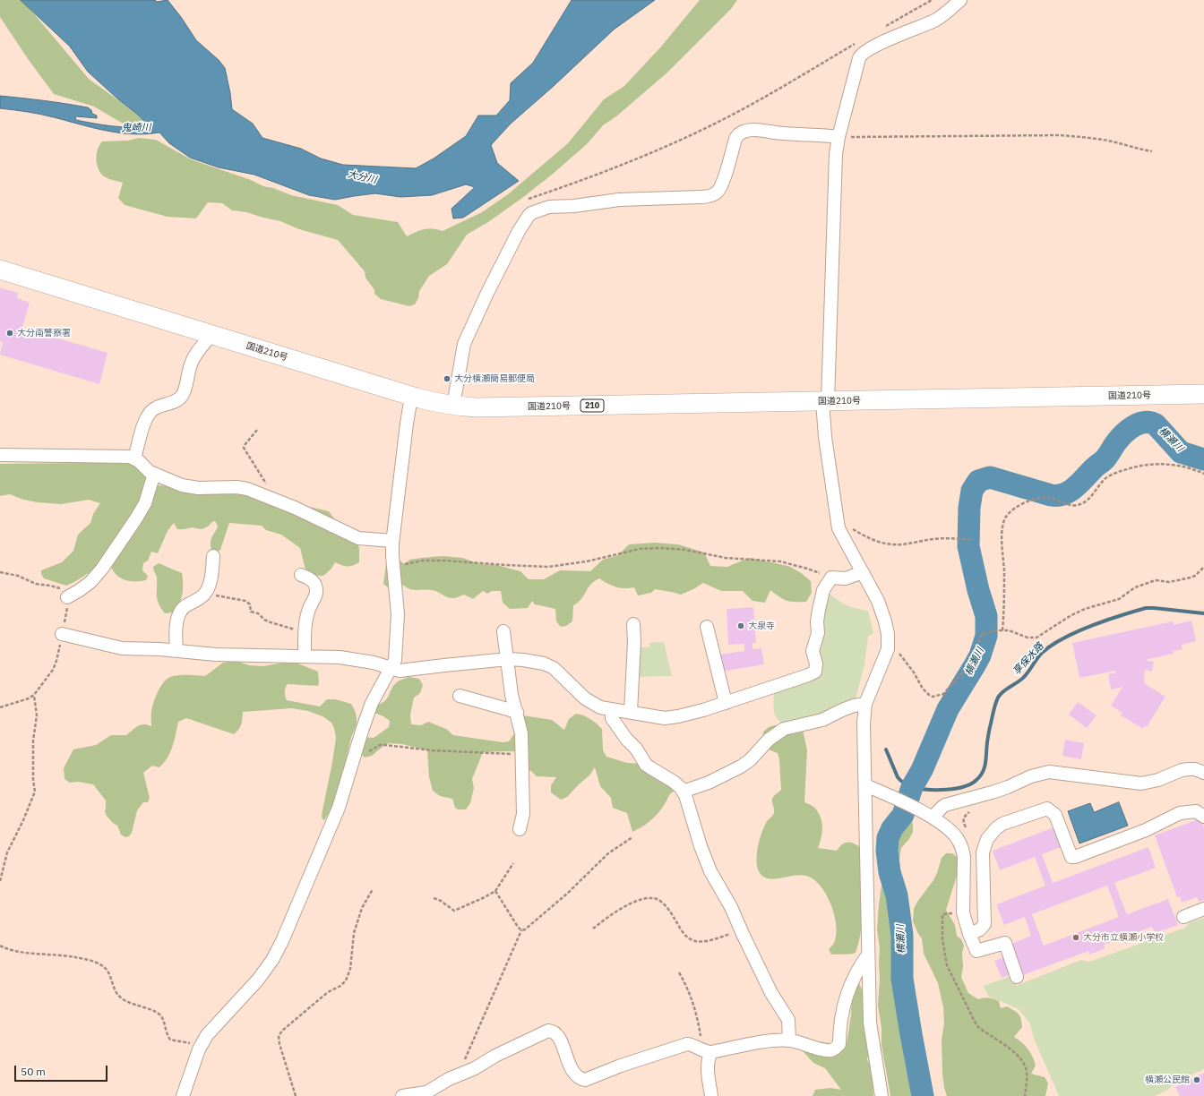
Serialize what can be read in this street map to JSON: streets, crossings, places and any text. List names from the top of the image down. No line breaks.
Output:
{"streets":{"highway":["国道210号","210"]},"water":["鬼崎川","大分川","横瀬川","享保水路"],"places":["大分南警察署","大分横瀬簡易郵便局","大泉寺","大分市立横瀬小学校","横瀬公民館"],"scale_bar":"50 m"}
